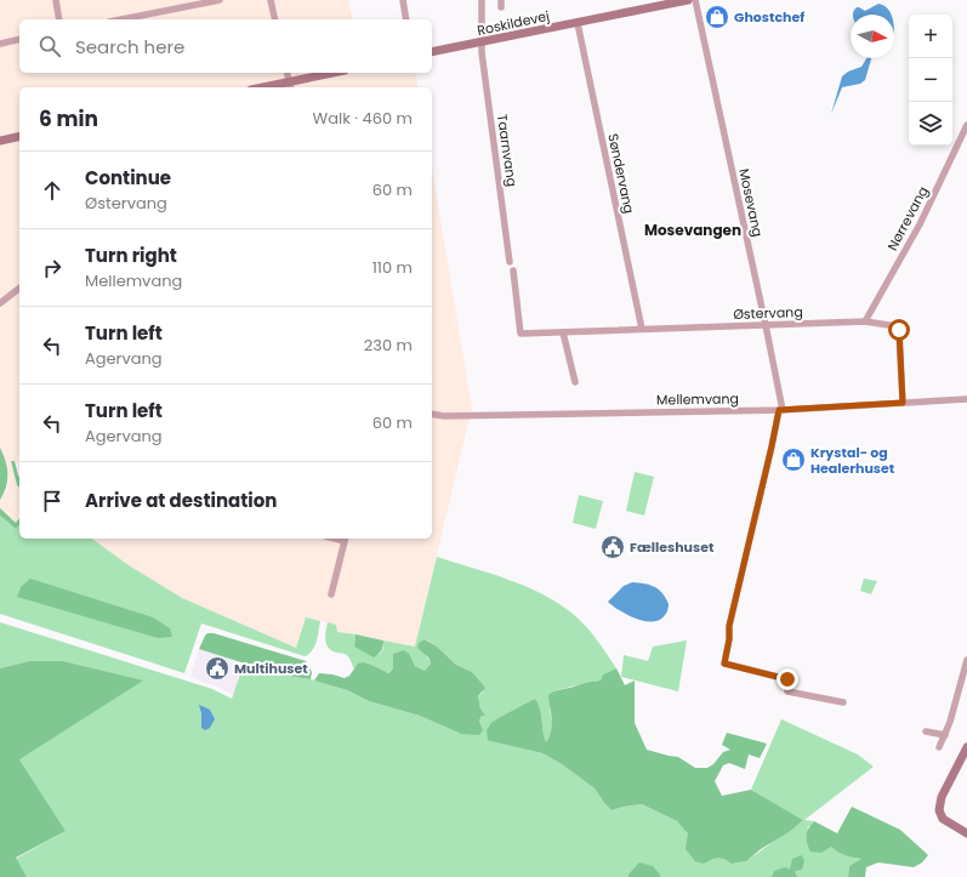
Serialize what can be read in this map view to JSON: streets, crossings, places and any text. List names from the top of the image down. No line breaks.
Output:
{"streets":{"street":["Roskildevej","Taarnvang","Søndervang","Mosevang","Nørrevang","Østervang","Mellemvang"]},"crossings":[["Roskildevej","Taarnvang"],["Roskildevej","Søndervang"],["Søndervang","Østervang"],["Mosevang","Østervang"],["Mosevang","Mellemvang"],["Nørrevang","Østervang"],["Østervang","Mellemvang"]],"districts":["Mosevangen"],"places":{"shop":["Ghostchef","Krystal- og Healerhuset"],"public building":["Fælleshuset","Multihuset"]},"north":"right","page":{"map_buttons":["+","−"],"search":"Search here","heading":["6 min","Walk · 460 m"],"list":[["Continue","Østervang","60 m"],["Turn right","Mellemvang","110 m"],["Turn left","Agervang","230 m"],["Turn left","Agervang","60 m"],"Arrive at destination"]}}
